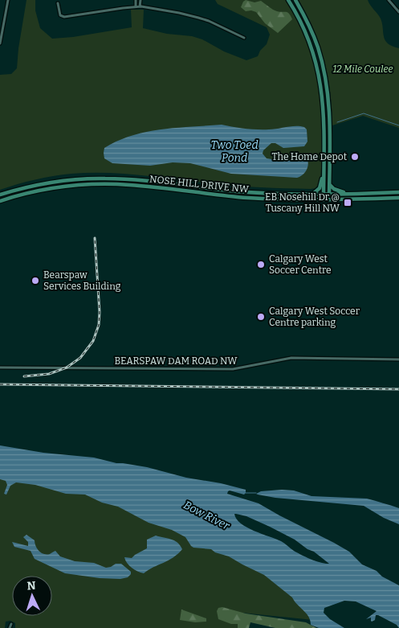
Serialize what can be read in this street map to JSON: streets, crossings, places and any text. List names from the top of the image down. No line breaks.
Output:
{"streets":{"street":["NOSE HILL DRIVE NW","BEARSPAW DAM ROAD NW"]},"water":["Two Toed Pond","Bow River"],"parks":["12 Mile Coulee"],"places":{"other":["The Home Depot","Calgary West Soccer Centre","Bearspaw Services Building","Calgary West Soccer Centre parking"],"transit":["EB Nosehill Dr @ Tuscany Hill NW"]},"north":"top"}
